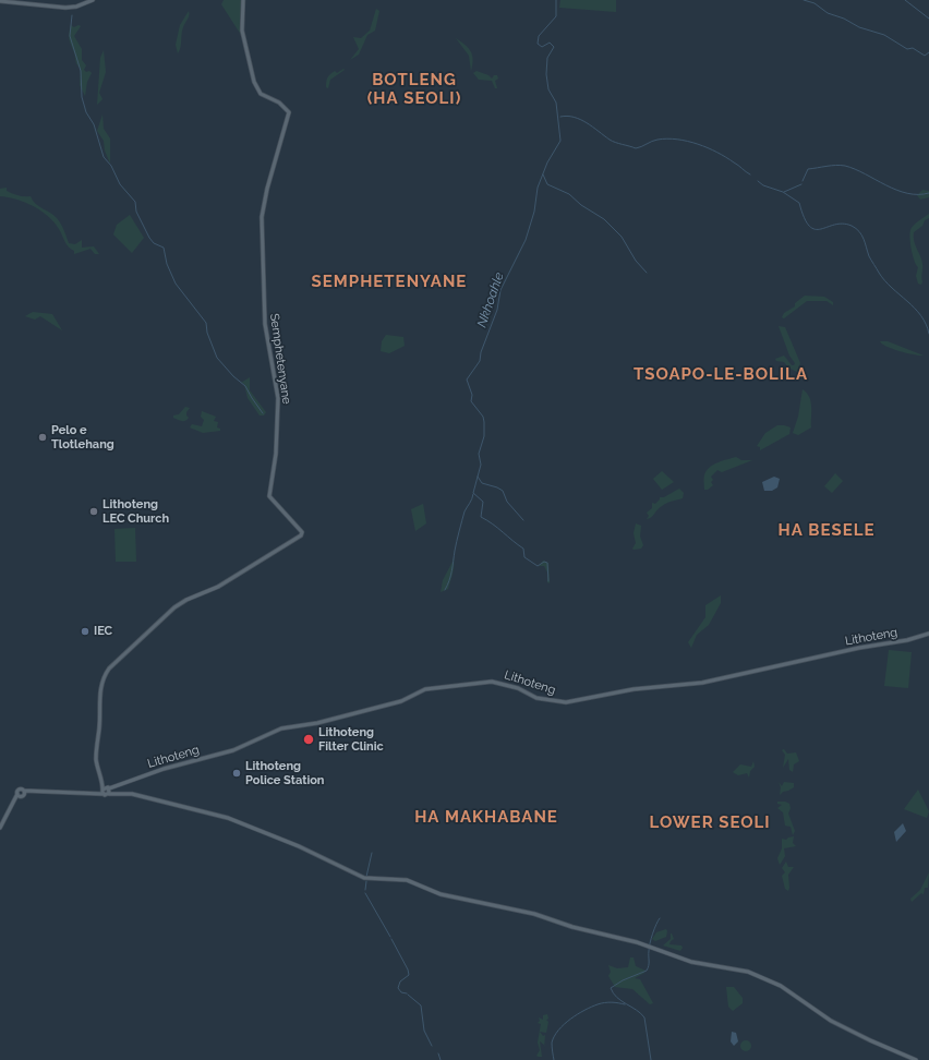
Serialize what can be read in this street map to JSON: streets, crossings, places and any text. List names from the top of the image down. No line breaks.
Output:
{"streets":{"main road":["Semphetenyane","Lithoteng"]},"crossings":[["Semphetenyane","Lithoteng"]],"districts":["BOTLENG (HA SEOLI)","SEMPHETENYANE","TSOAPO-LE-BOLILA","HA BESELE","HA MAKHABANE","LOWER SEOLI"],"water":["Nkhoahle"],"places":["Pelo e Tlotlehang","Lithoteng LEC Church","IEC","Lithoteng Filter Clinic","Lithoteng Police Station"]}
